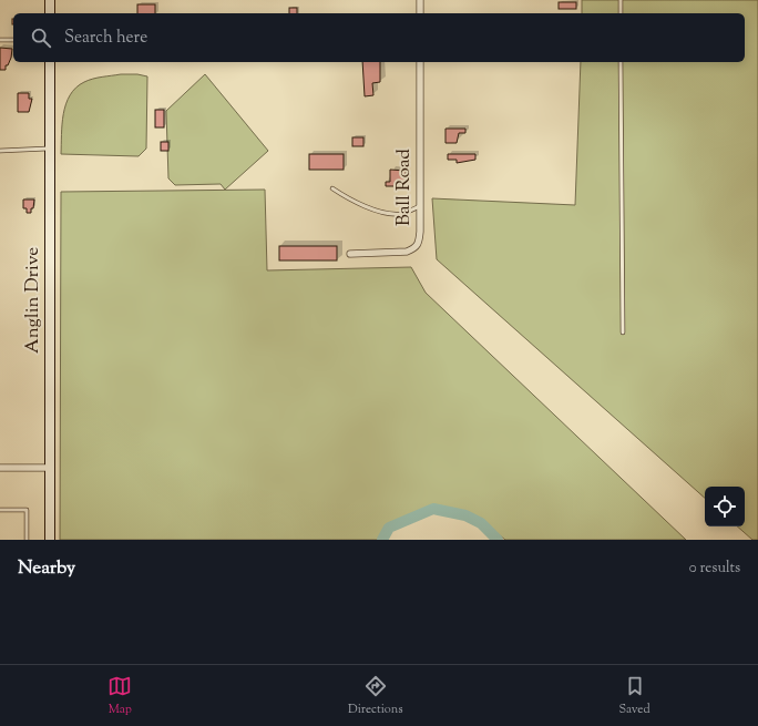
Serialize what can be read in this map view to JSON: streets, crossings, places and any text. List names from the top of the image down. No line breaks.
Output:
{"streets":{"street":["Ball Road","Anglin Drive"]},"page":{"search":"Search here","heading":["Nearby","0 results"],"nav":["Map","Directions","Saved"]}}
